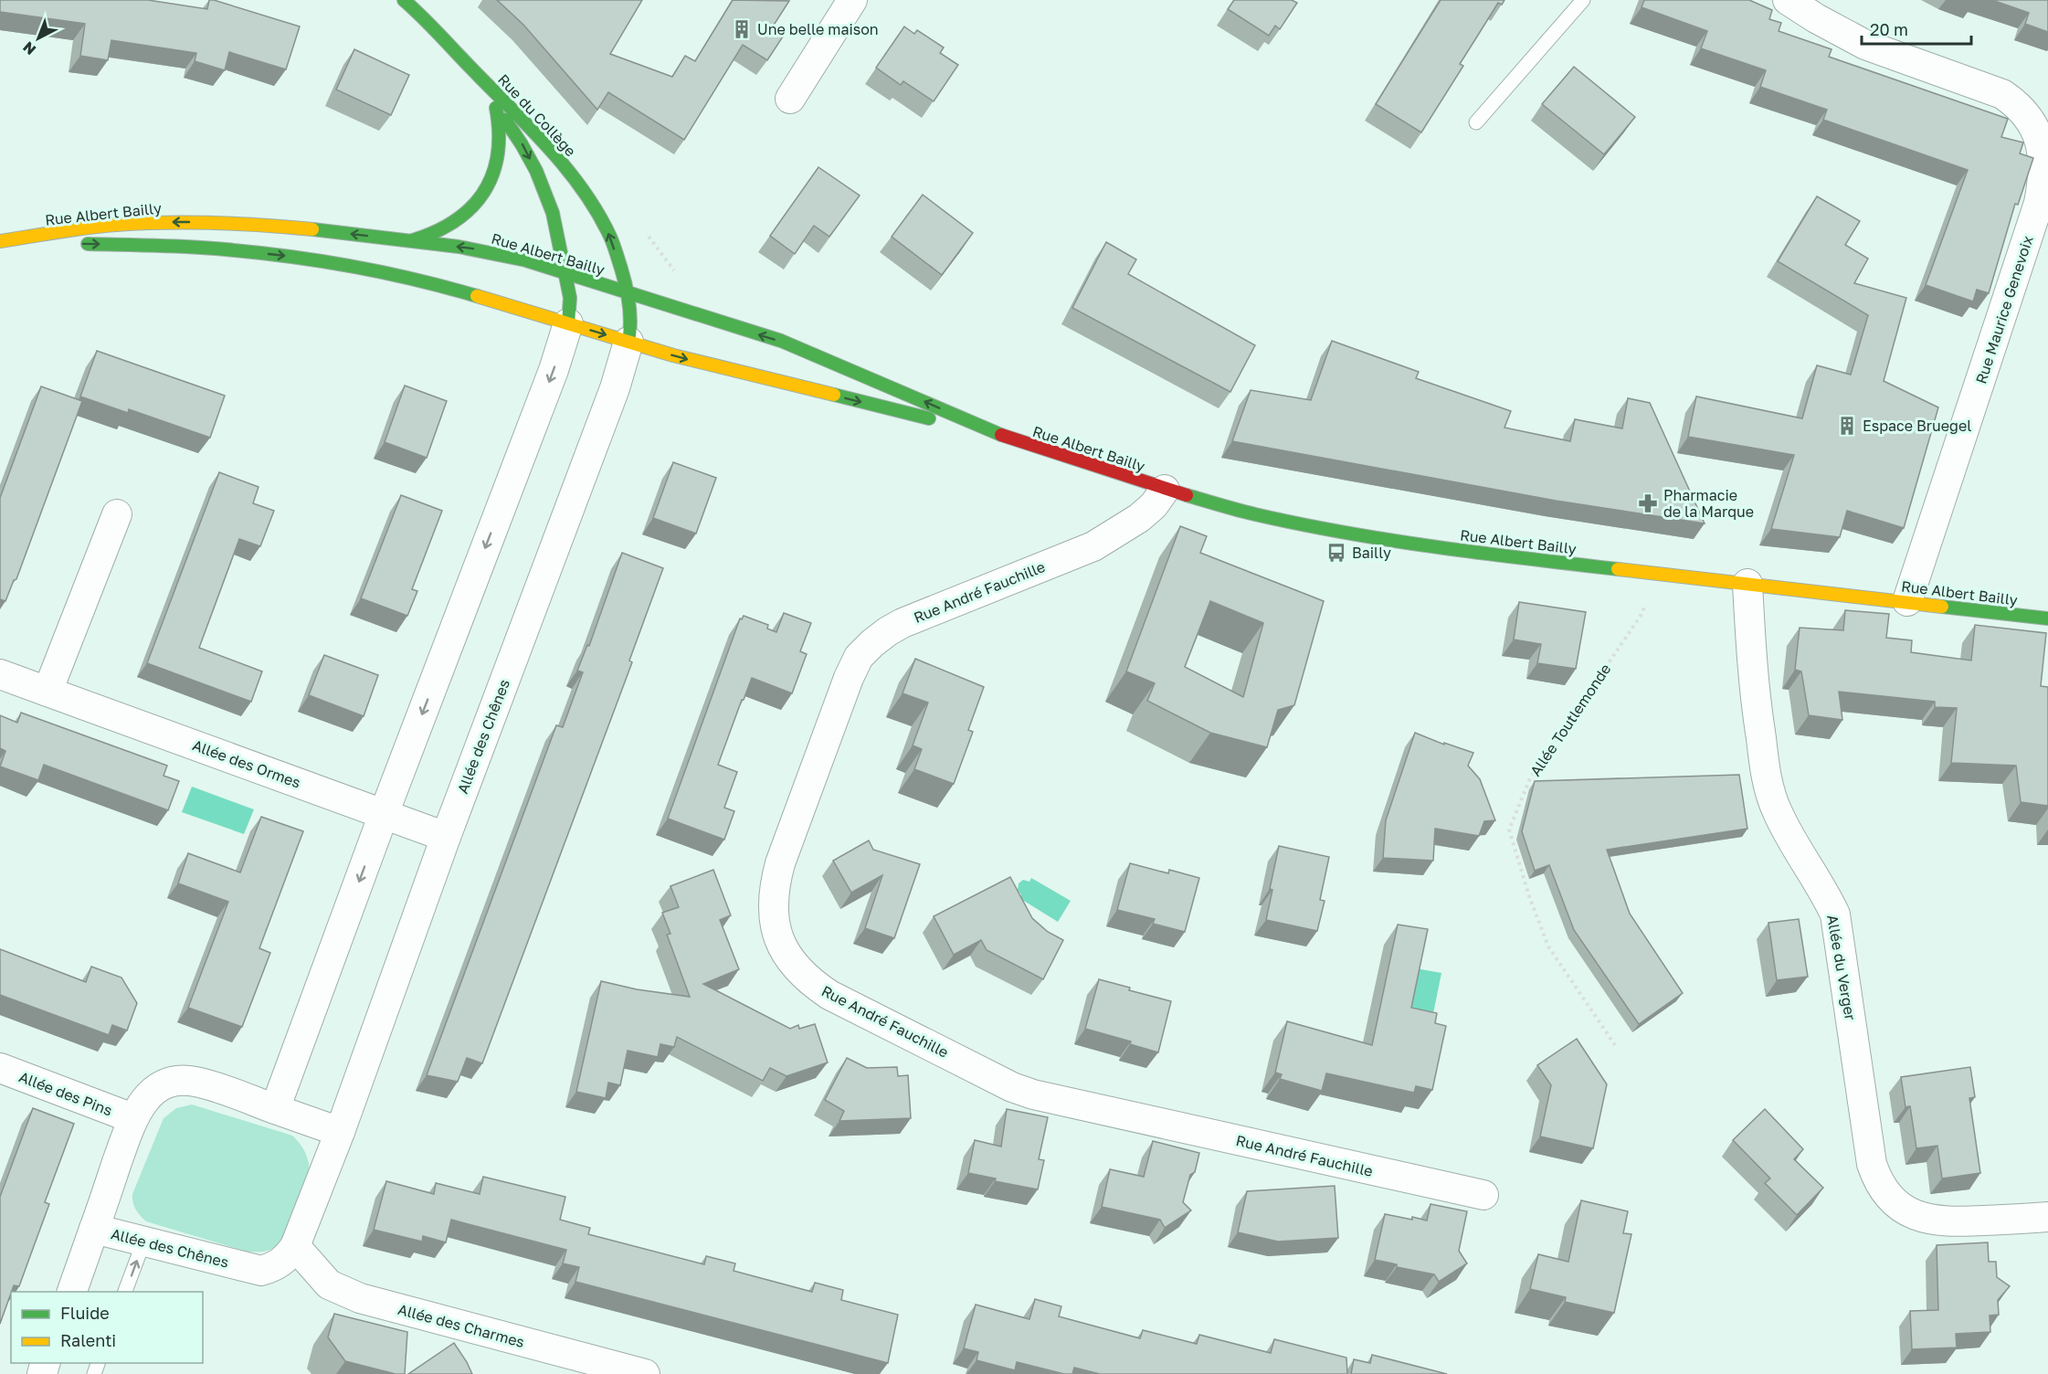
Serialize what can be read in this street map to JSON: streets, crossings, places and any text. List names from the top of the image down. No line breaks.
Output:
{"streets":{"main road":["Rue du Collège","Rue Albert Bailly"],"street":["Rue Maurice Genevoix","Rue André Fauchille","Allée des Chênes","Allée des Ormes","Allée du Verger","Allée des Pins","Allée des Charmes"],"path":["Allée Toutlemonde"]},"crossings":[["Rue du Collège","Rue Albert Bailly"],["Rue du Collège","Allée des Chênes"],["Rue Albert Bailly","Rue Maurice Genevoix"],["Rue Albert Bailly","Rue André Fauchille"],["Rue Albert Bailly","Allée Toutlemonde"],["Rue Albert Bailly","Allée des Chênes"],["Rue Albert Bailly","Allée du Verger"],["Allée des Chênes","Allée des Ormes"],["Allée des Chênes","Allée des Pins"],["Allée des Chênes","Allée des Charmes"]],"places":{"building":["Une belle maison","Espace Bruegel"],"pharmacy":["Pharmacie de la Marque"],"bus stop":["Bailly"]},"legend":["Fluide","Ralenti"],"scale_bar":"20 m","north":"bottom left"}
